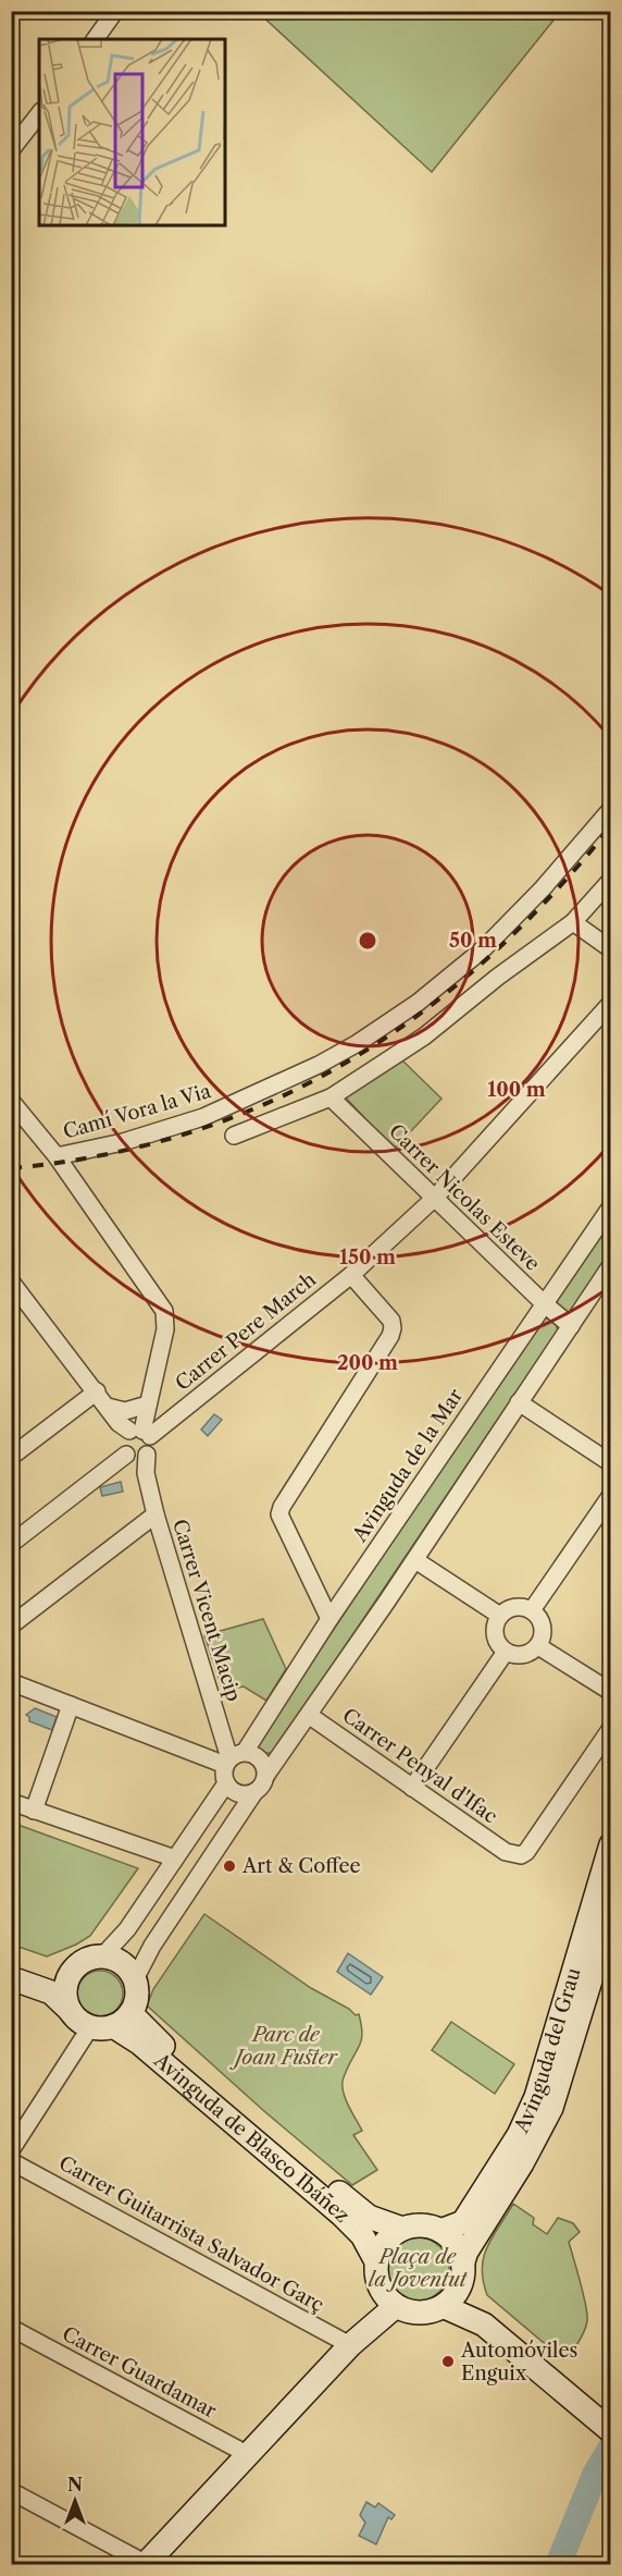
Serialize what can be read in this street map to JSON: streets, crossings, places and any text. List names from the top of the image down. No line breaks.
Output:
{"streets":{"main road":["Avinguda del Grau","Avinguda de Blasco Ibáñez"],"street":["Camí Vora la Via","Carrer Nicolas Esteve","Carrer Pere March","Avinguda de la Mar","Carrer Vicent Macip","Carrer Penyal d'Ifac","Carrer Guitarrista Salvador Garç","Carrer Guardamar"]},"crossings":[["Carrer Nicolas Esteve","Carrer Pere March"],["Carrer Nicolas Esteve","Avinguda de la Mar"],["Carrer Pere March","Carrer Vicent Macip"],["Avinguda de la Mar","Carrer Vicent Macip"],["Avinguda del Grau","Avinguda de Blasco Ibáñez"]],"parks":["Parc de Joan Fuster","Plaça de la Joventut"],"places":["Art & Coffee","Automóviles Enguix"],"north":"top","rings":["50 m","100 m","150 m","200 m"]}
